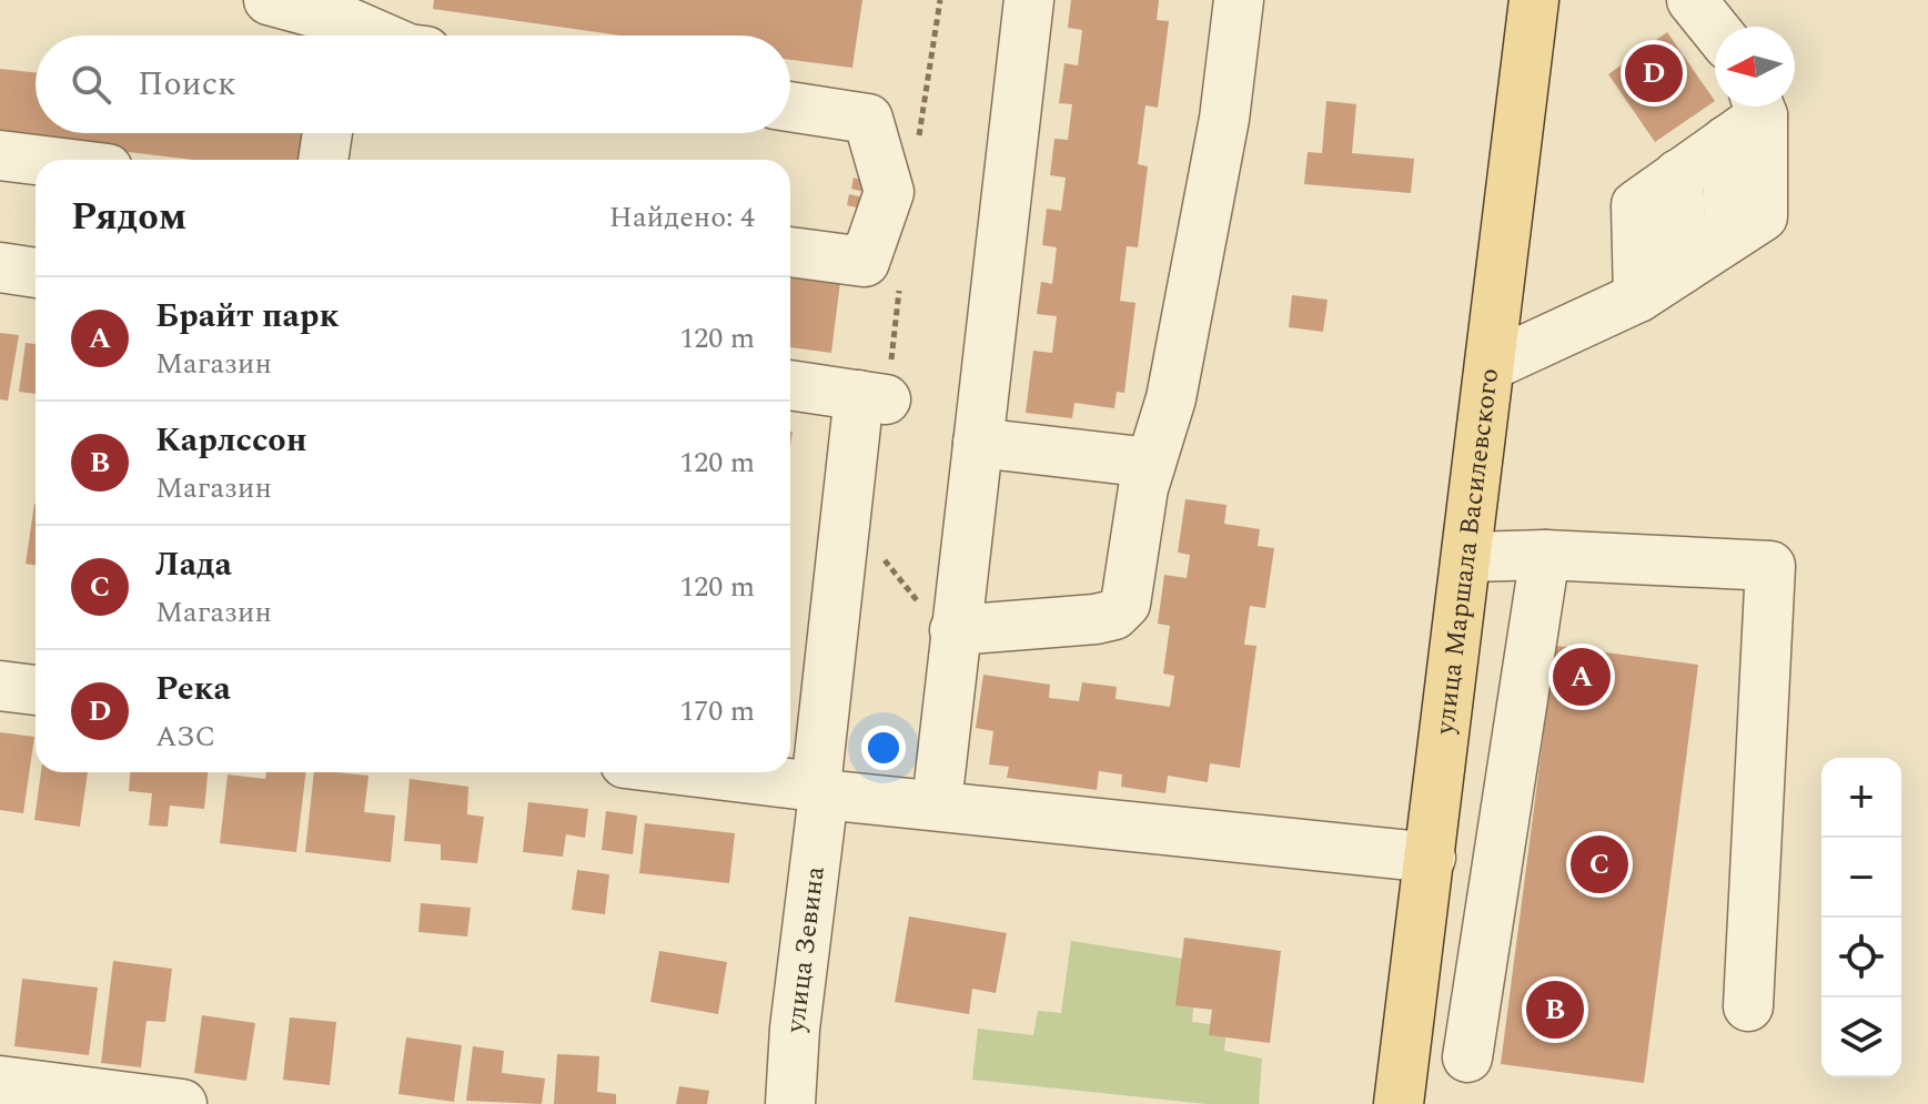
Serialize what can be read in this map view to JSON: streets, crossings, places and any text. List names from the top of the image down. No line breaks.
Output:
{"streets":{"main road":["улица Маршала Василевского"],"street":["улица Зевина"]},"north":"left","page":{"search":"Поиск","pins":["D","A","C","B"],"heading":["Рядом","Найдено: 4"],"list":[{"mark":"A","name":"Брайт парк","note":"Магазин","value":"120 m"},{"mark":"B","name":"Карлссон","note":"Магазин","value":"120 m"},{"mark":"C","name":"Лада","note":"Магазин","value":"120 m"},{"mark":"D","name":"Река","note":"АЗС","value":"170 m"}],"map_buttons":["+","−"]}}
